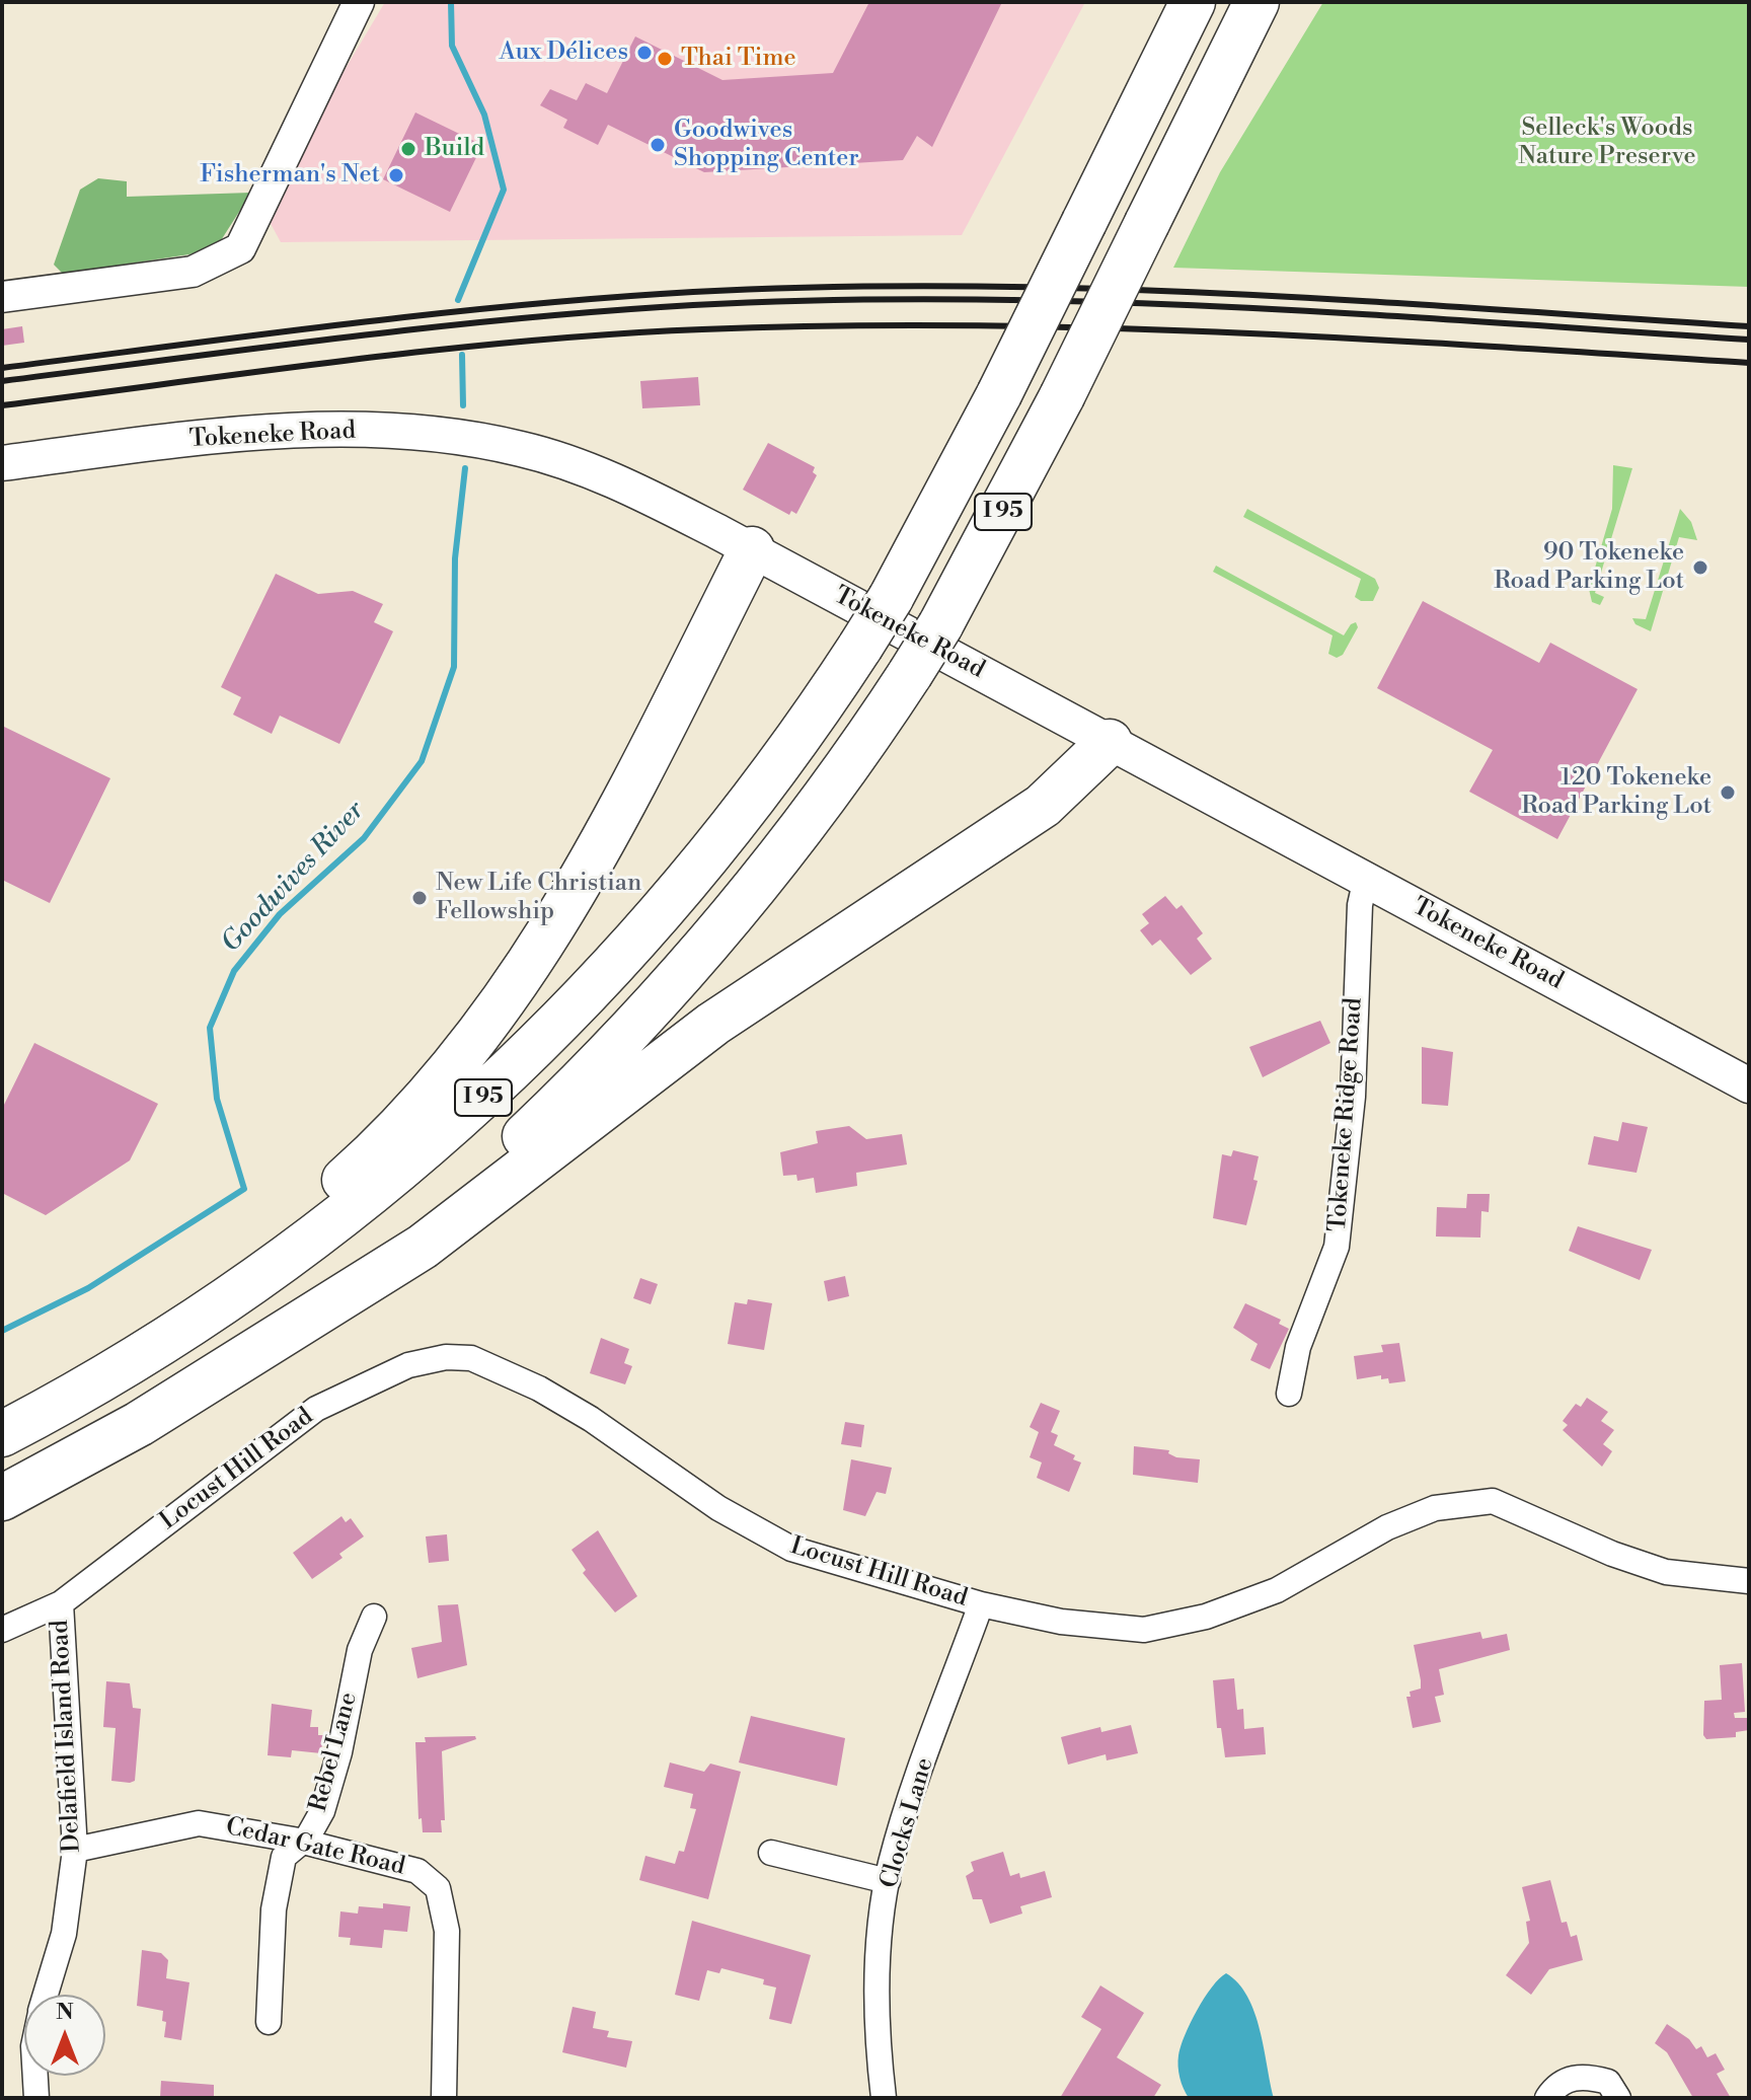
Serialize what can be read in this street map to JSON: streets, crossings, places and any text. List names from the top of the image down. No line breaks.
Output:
{"streets":{"highway":["I 95"],"main road":["Tokeneke Road"],"street":["Tokeneke Ridge Road","Locust Hill Road","Delafield Island Road","Rebel Lane","Clocks Lane","Cedar Gate Road"]},"crossings":[["Tokeneke Road","Tokeneke Ridge Road"],["Locust Hill Road","Delafield Island Road"],["Locust Hill Road","Clocks Lane"],["Delafield Island Road","Cedar Gate Road"],["Rebel Lane","Cedar Gate Road"]],"water":["Goodwives River"],"parks":["Selleck's Woods Nature Preserve"],"places":["Aux Délices","Thai Time","Goodwives Shopping Center","Build","Fisherman's Net","90 Tokeneke Road Parking Lot","120 Tokeneke Road Parking Lot","New Life Christian Fellowship"],"north":"top"}
